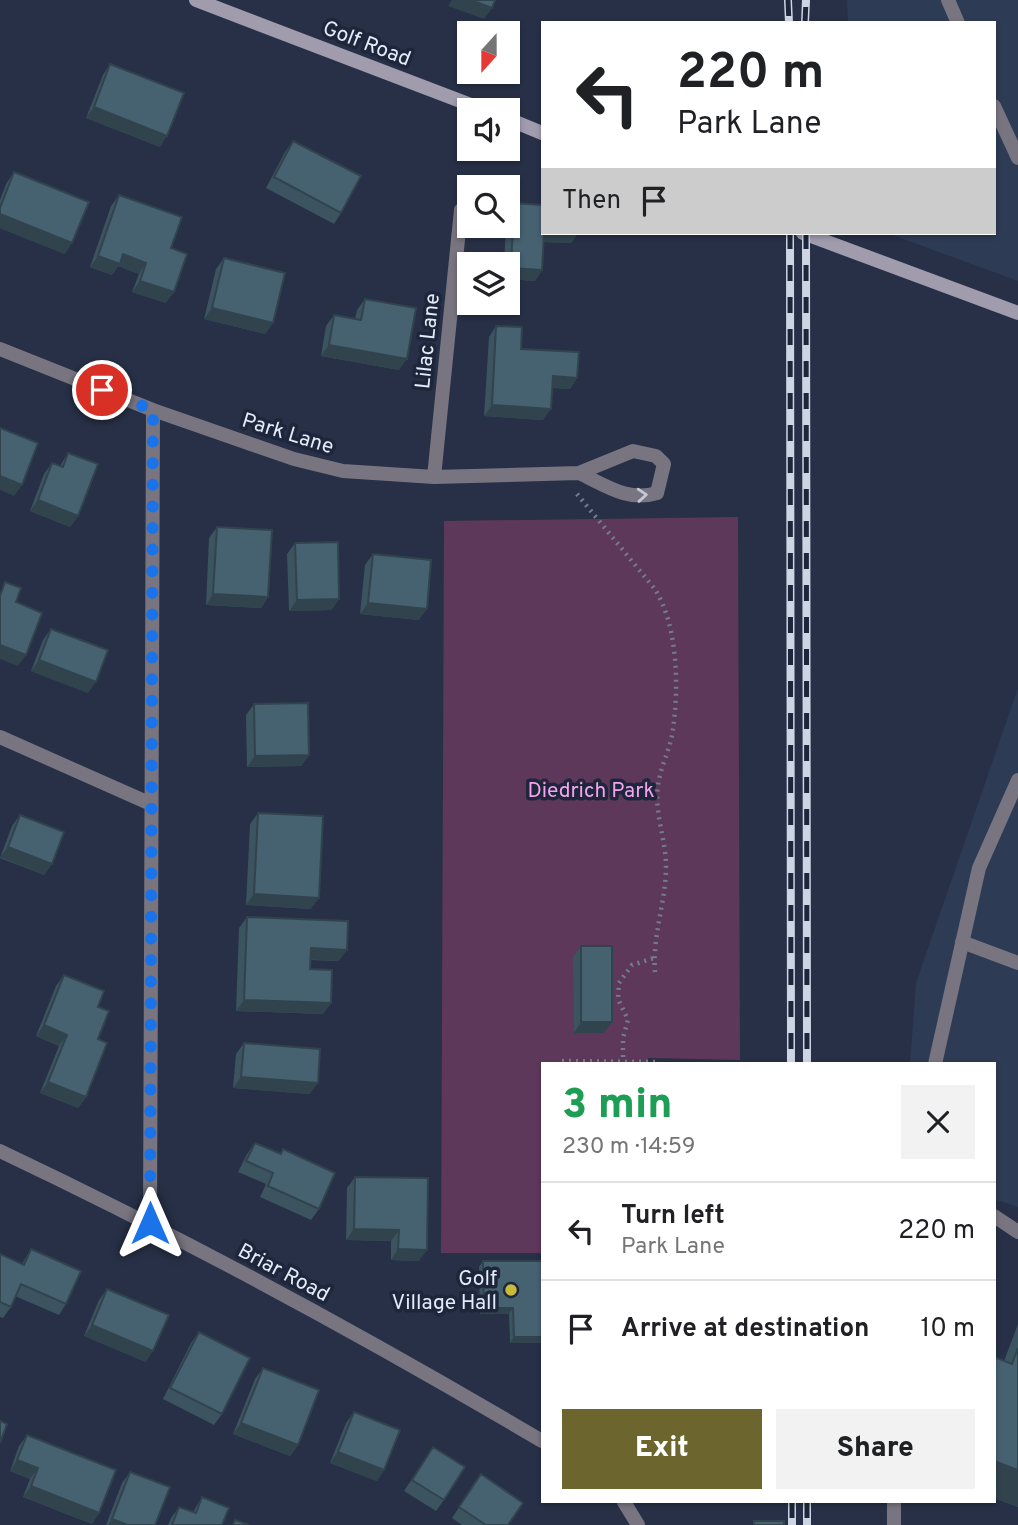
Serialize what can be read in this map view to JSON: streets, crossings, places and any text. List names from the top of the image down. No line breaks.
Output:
{"streets":{"main road":["Golf Road"],"street":["Lilac Lane","Park Lane","Briar Road"]},"crossings":[["Lilac Lane","Park Lane"]],"parks":["Diedrich Park"],"places":["Golf Village Hall"],"north":"bottom","page":{"turn":["220 m","Park Lane"],"then":"Then","heading":["3 min","230 m · 14:59"],"list":[{"name":"Turn left","note":"Park Lane","value":"220 m"},{"name":"Arrive at destination","value":"10 m"}],"buttons":["Exit","Share"]}}
